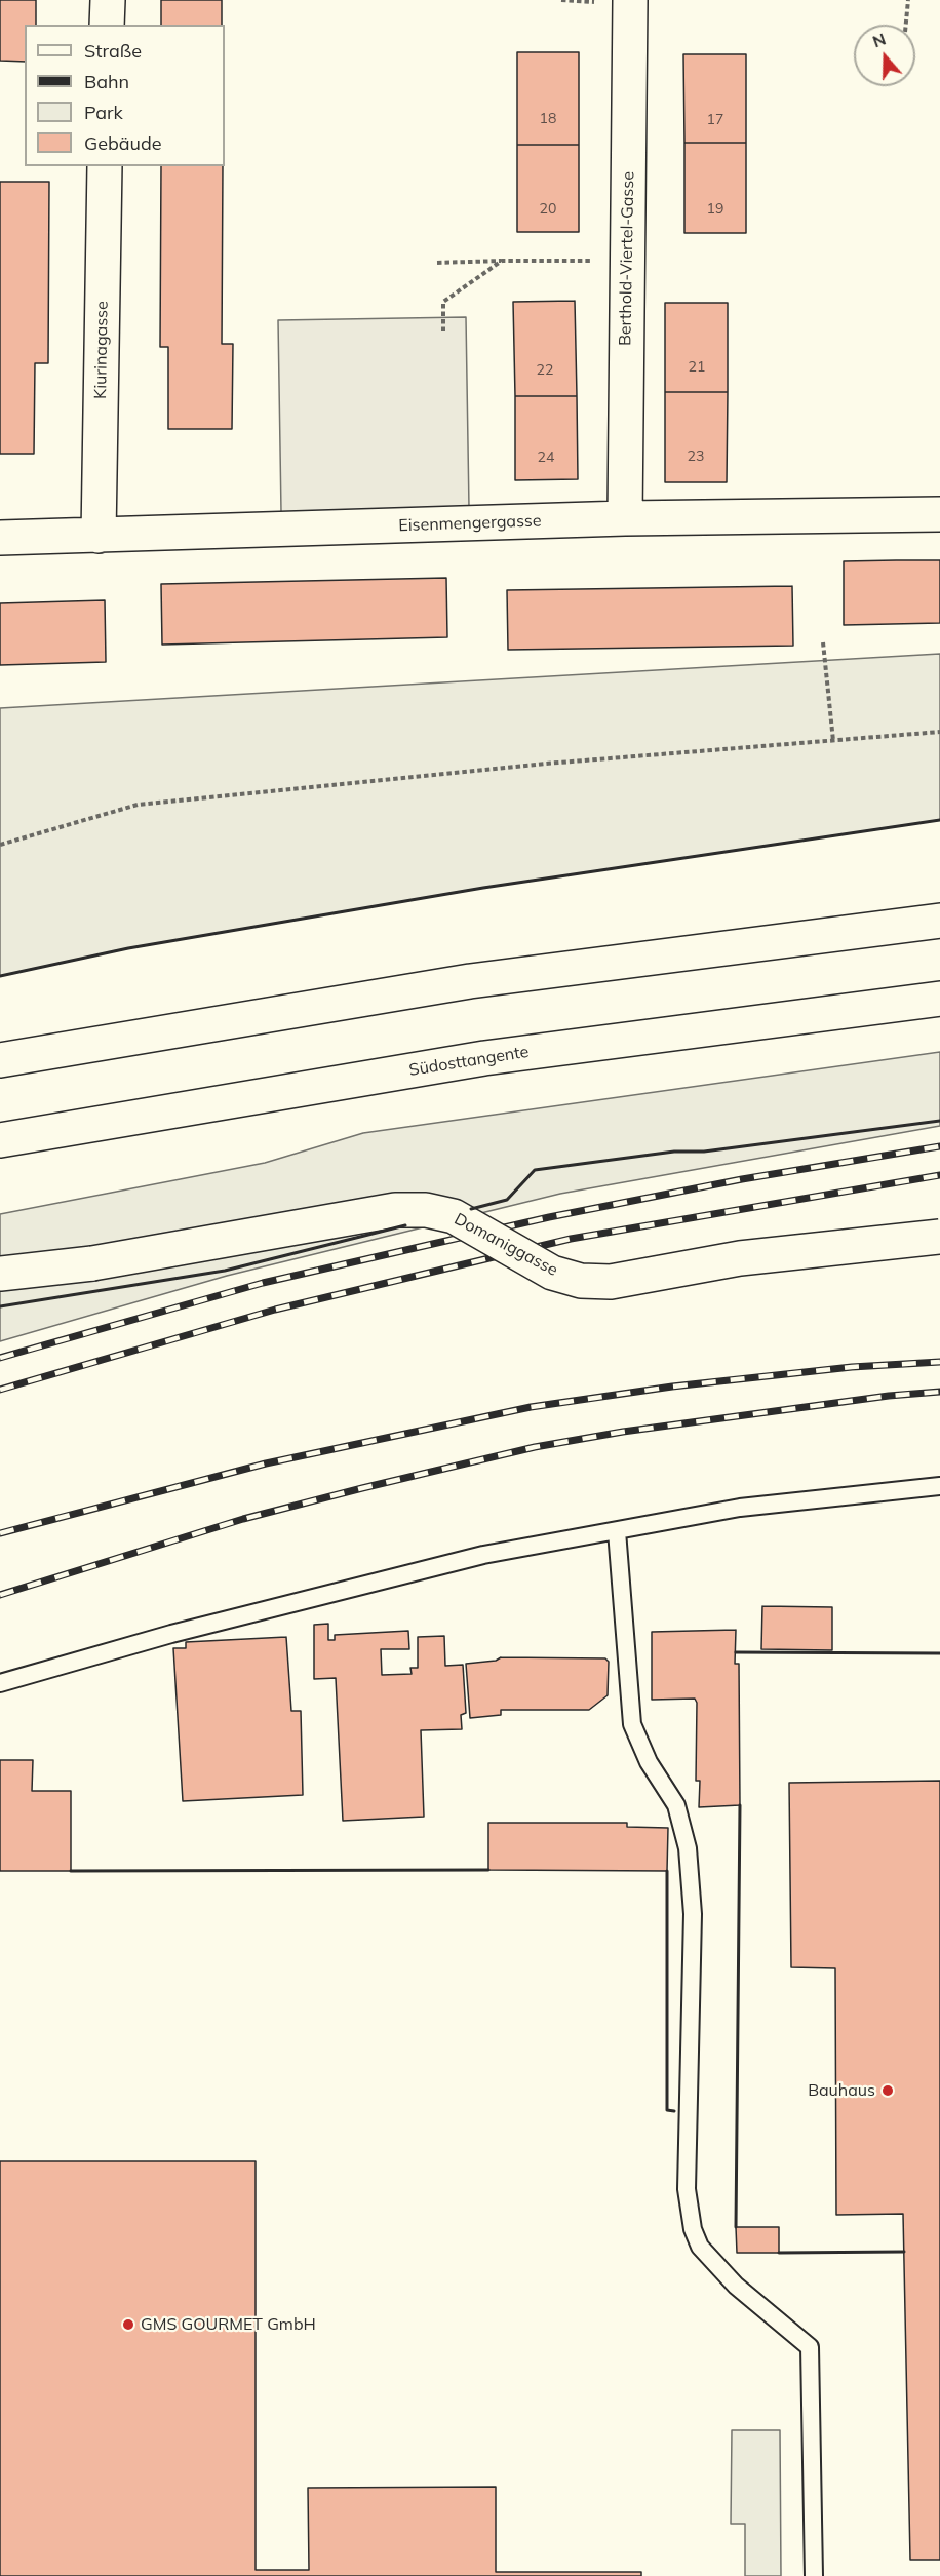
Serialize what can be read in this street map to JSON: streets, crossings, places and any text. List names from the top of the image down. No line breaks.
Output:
{"streets":{"main road":["Berthold-Viertel-Gasse","Kiurinagasse","Eisenmengergasse","Südosttangente","Domaniggasse"]},"crossings":[["Berthold-Viertel-Gasse","Eisenmengergasse"],["Kiurinagasse","Eisenmengergasse"]],"places":["Bauhaus","GMS GOURMET GmbH"],"house_numbers":["18","17","20","19","21","22","23","24"],"legend":["Straße","Bahn","Park","Gebäude"],"north":"top"}
